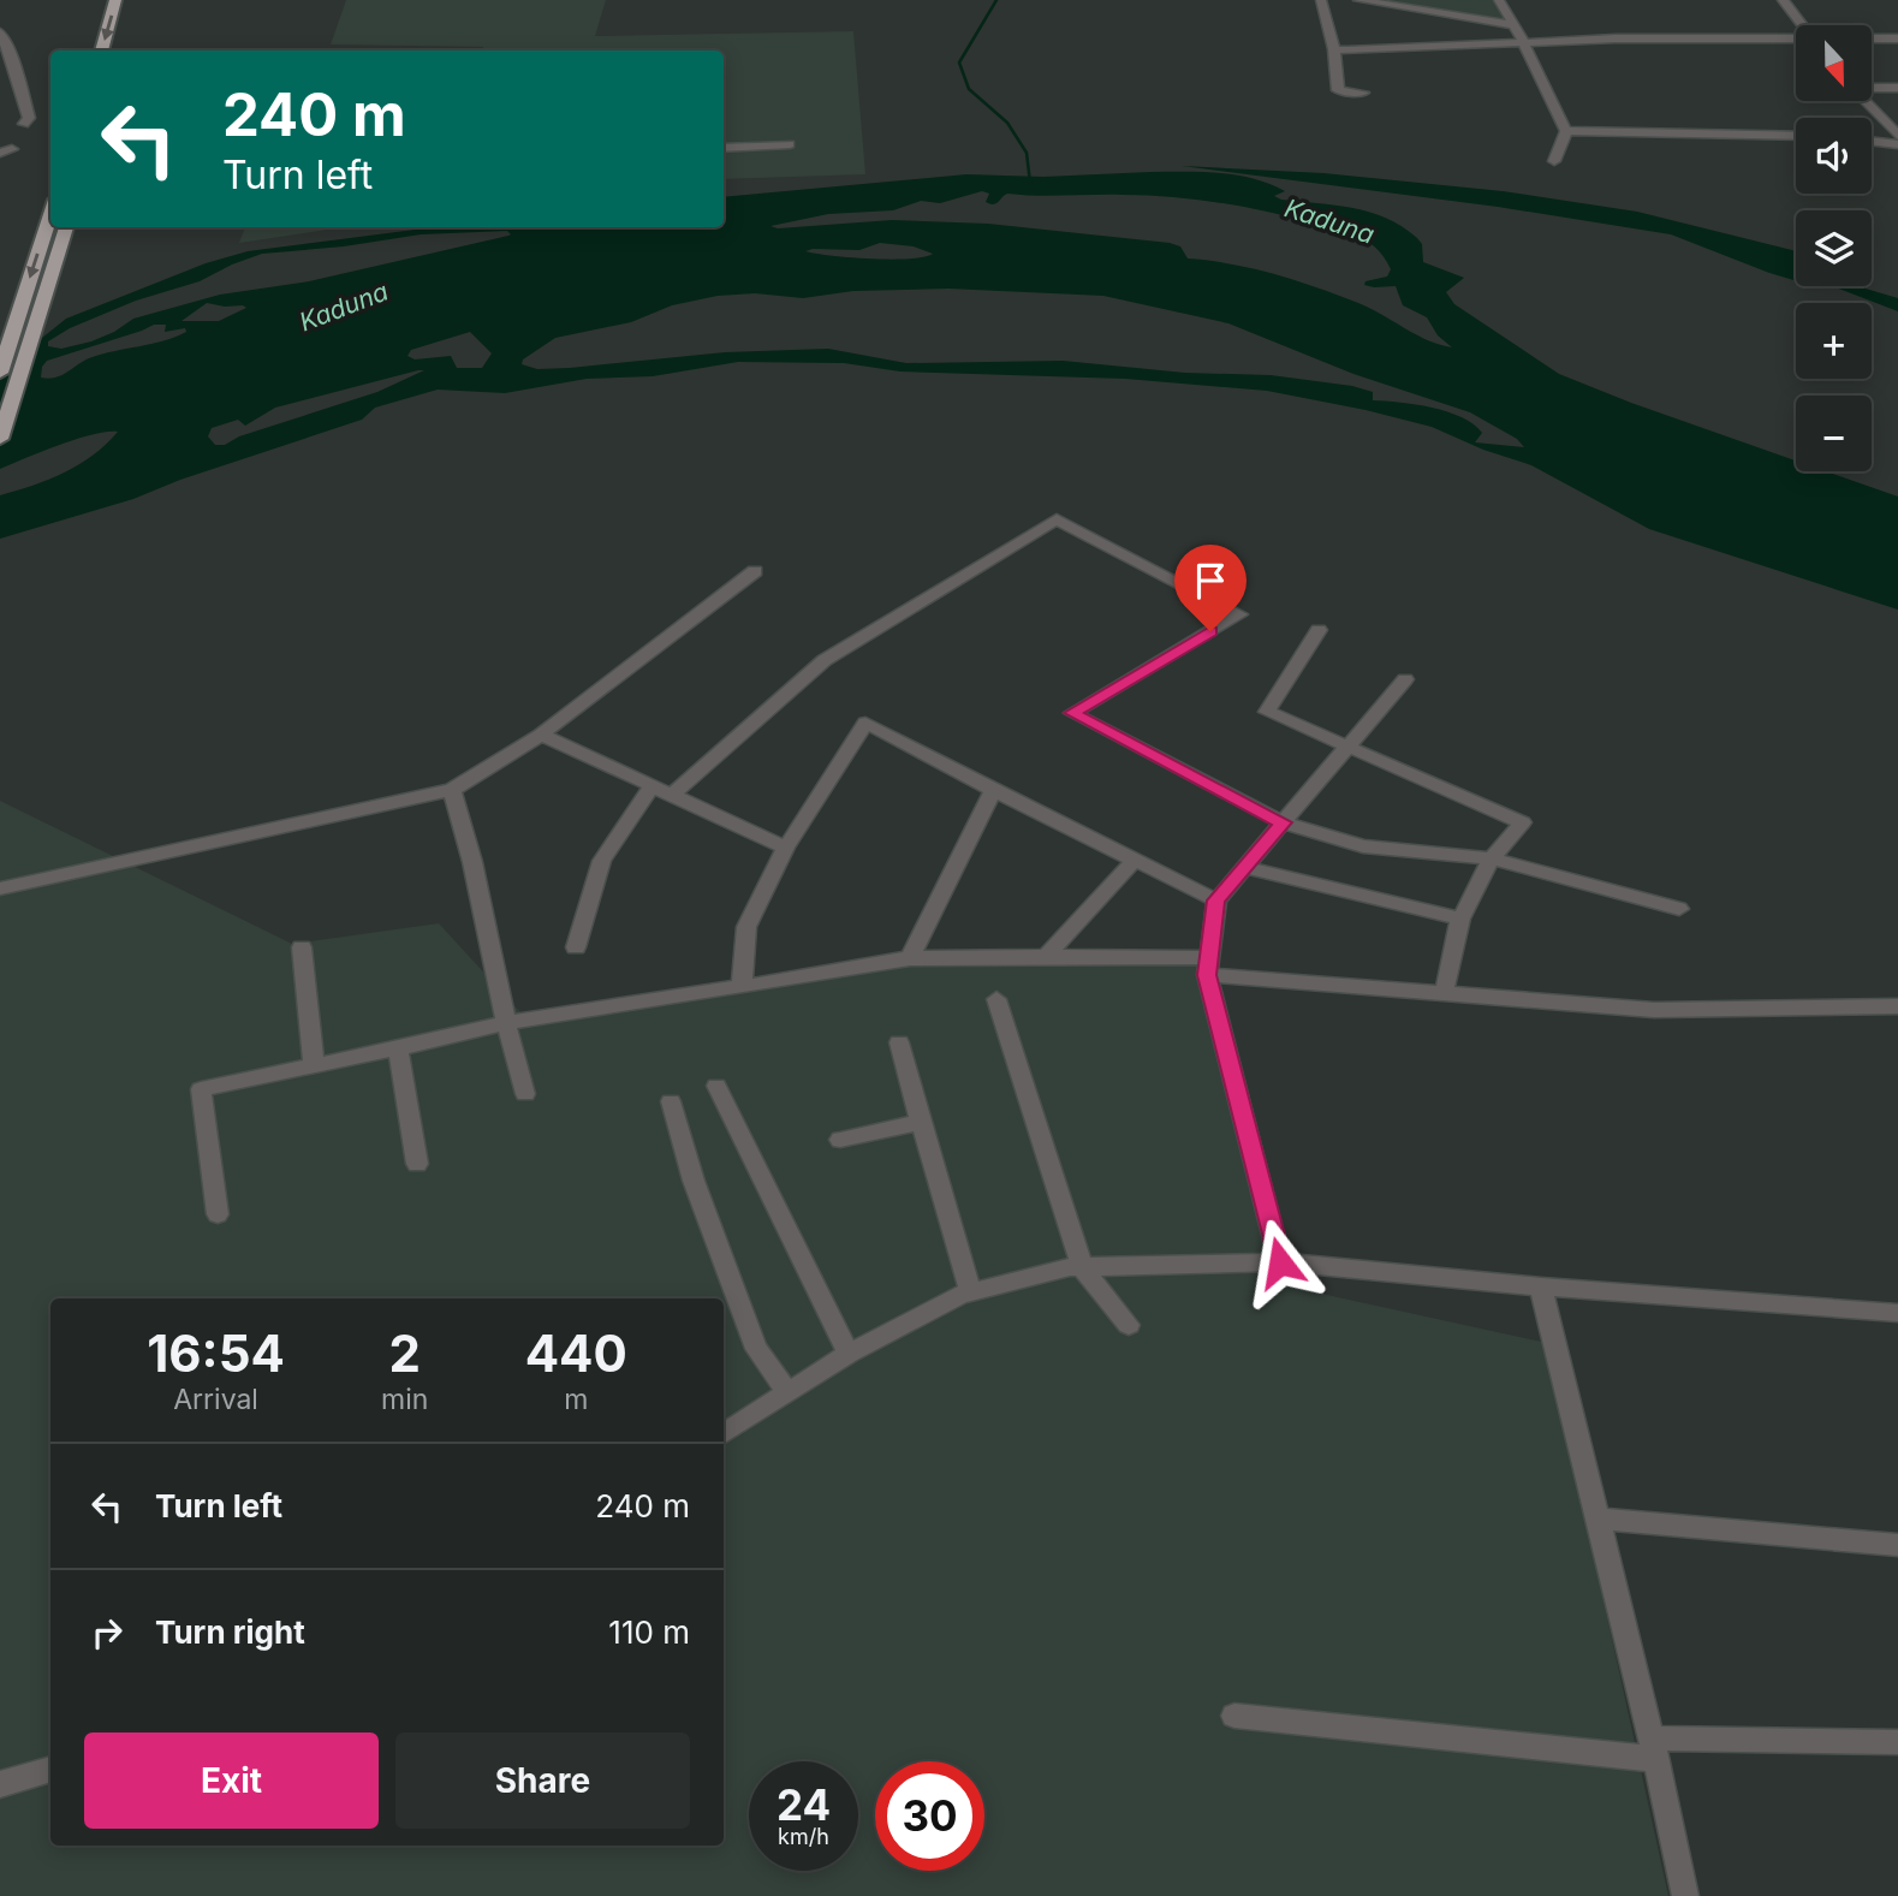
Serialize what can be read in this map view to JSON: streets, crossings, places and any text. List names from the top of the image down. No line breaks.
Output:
{"water":["Kaduna"],"north":"bottom","page":{"map_buttons":["+","−"],"turn":["240 m","Turn left"],"eta":["16:54","Arrival","2","min","440","m"],"list":[{"name":"Turn left","value":"240 m"},{"name":"Turn right","value":"110 m"}],"buttons":["Exit","Share"],"speed":"24 km/h","limit":"30"}}
